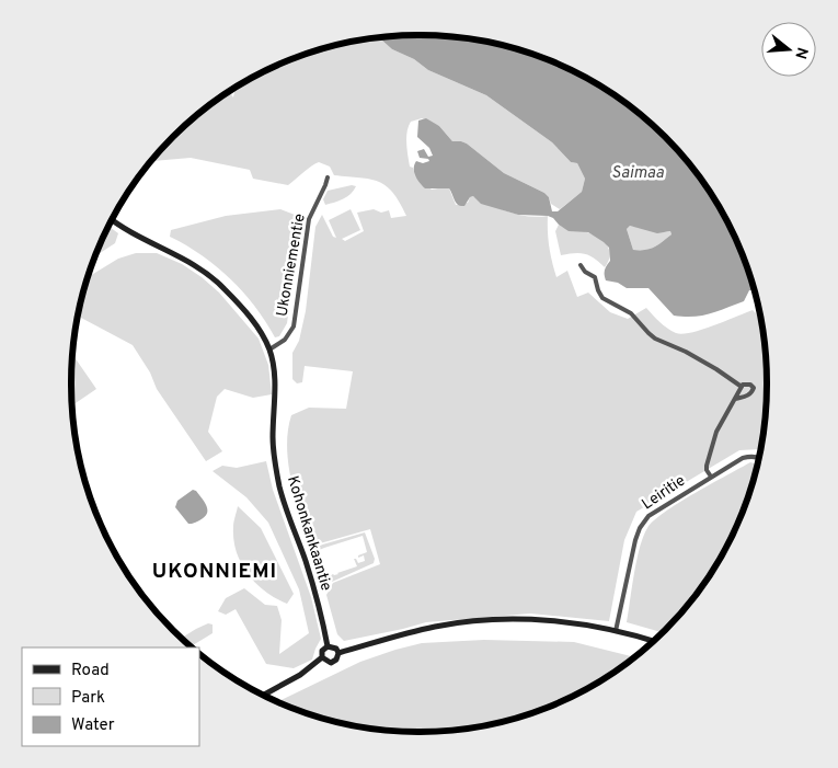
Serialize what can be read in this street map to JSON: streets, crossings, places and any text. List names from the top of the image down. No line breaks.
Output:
{"streets":{"street":["Ukonniementie","Leiritie","Kohonkankaantie"]},"crossings":[["Ukonniementie","Kohonkankaantie"]],"districts":["UKONNIEMI"],"water":["Saimaa"],"legend":["Road","Park","Water"],"north":"right"}
